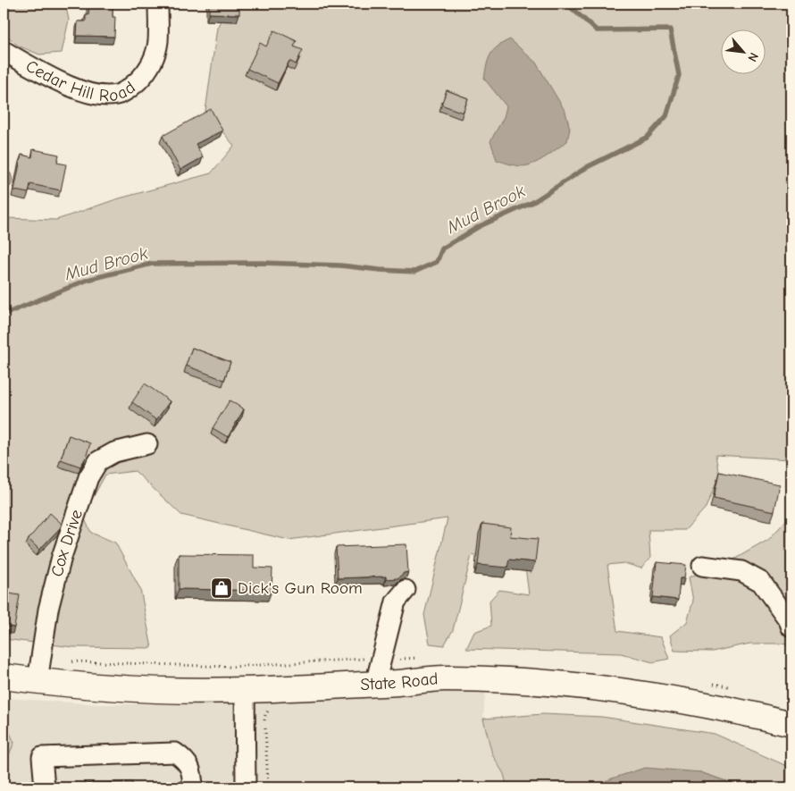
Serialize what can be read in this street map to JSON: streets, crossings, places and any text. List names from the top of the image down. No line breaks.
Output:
{"streets":{"main road":["State Road"],"street":["Cedar Hill Road","Cox Drive"]},"crossings":[["Cox Drive","State Road"]],"water":["Mud Brook"],"places":{"shop":["Dick's Gun Room"]},"north":"bottom right"}
